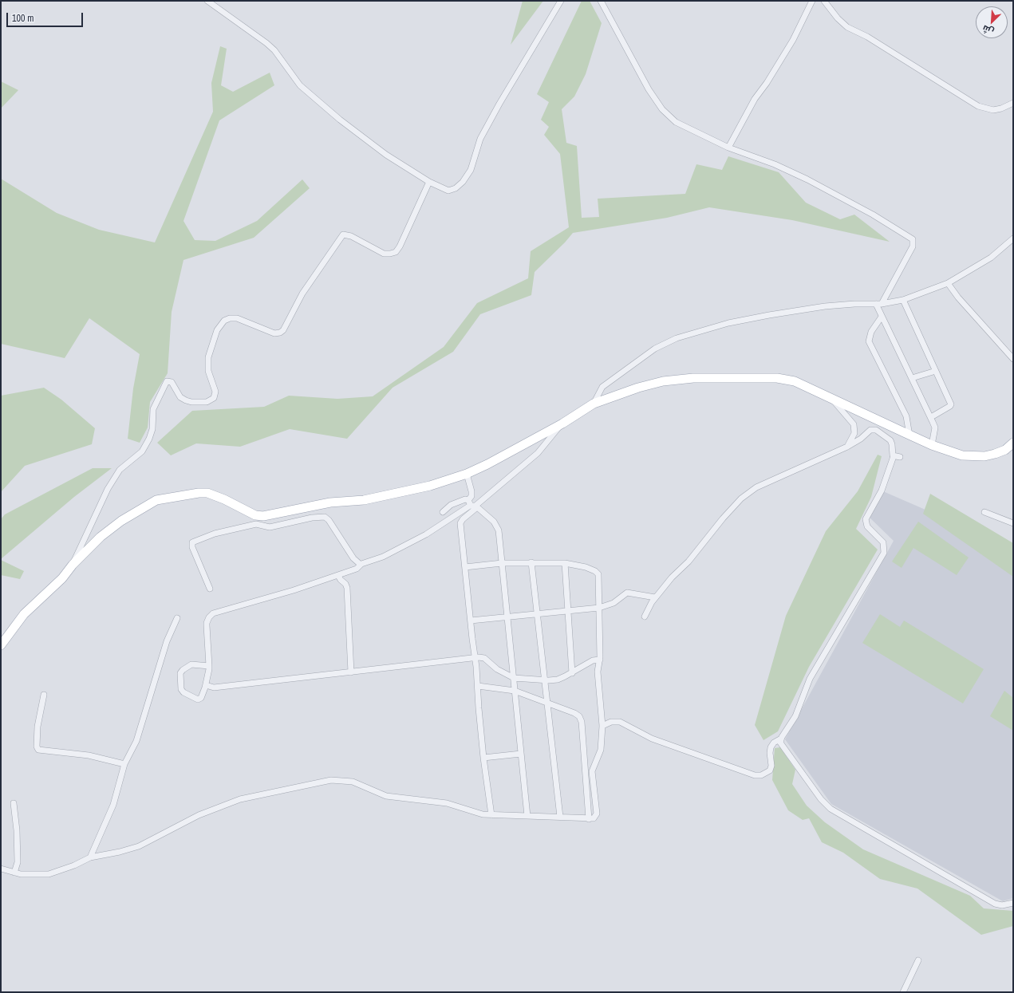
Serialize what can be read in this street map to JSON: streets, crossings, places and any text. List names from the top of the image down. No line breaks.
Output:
{"scale_bar":"100 m","north":"bottom left"}
